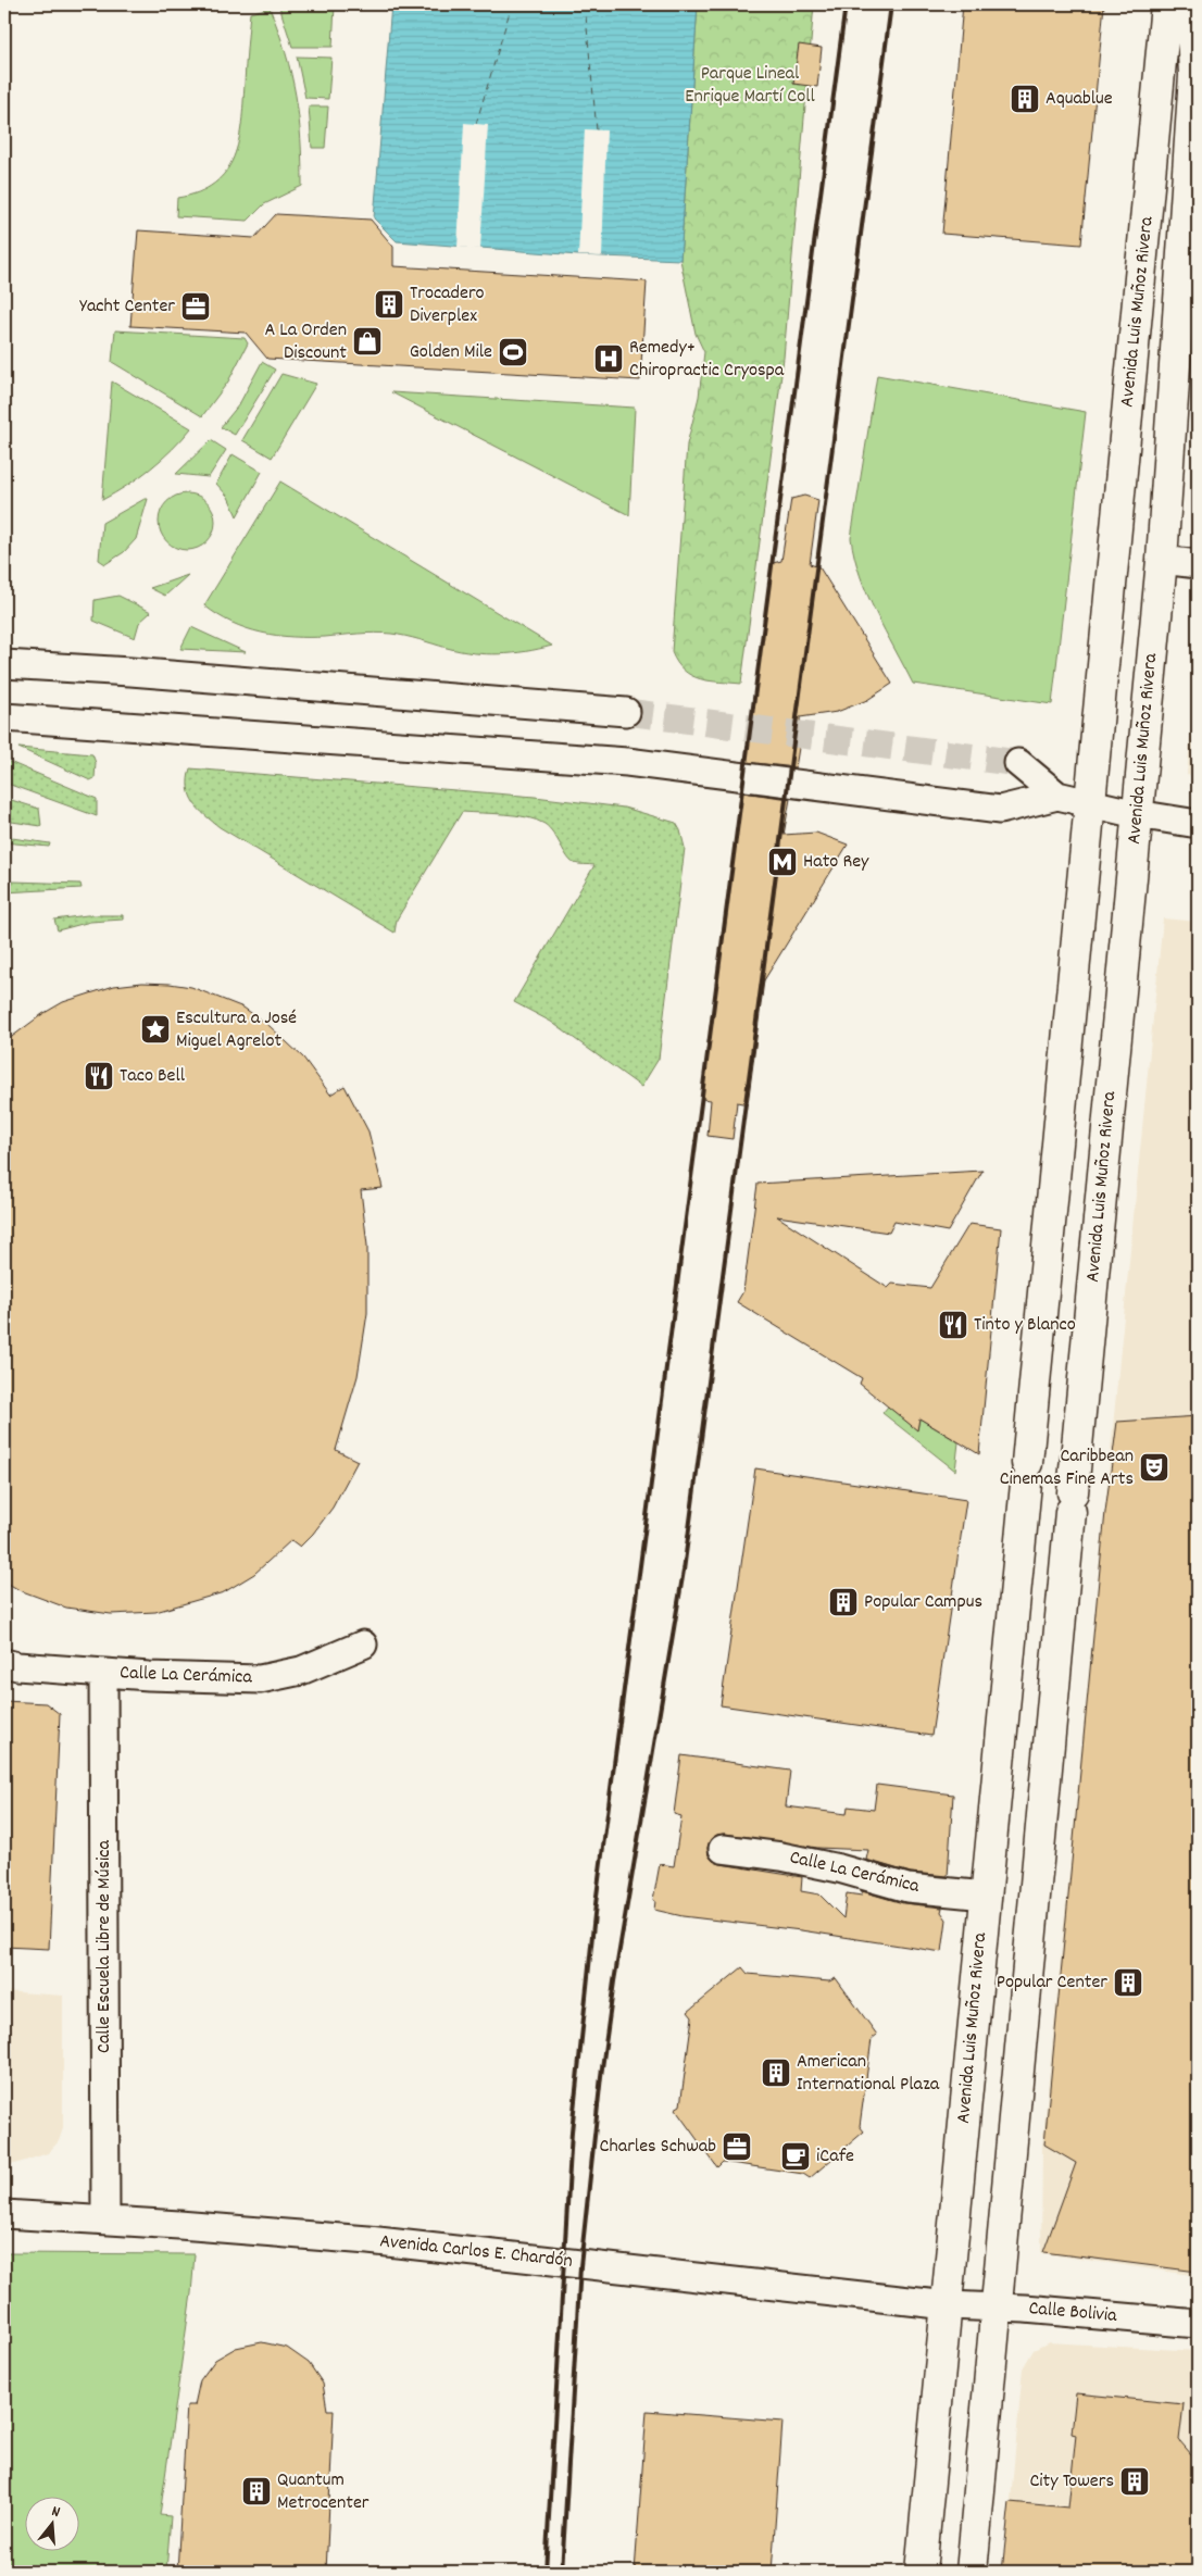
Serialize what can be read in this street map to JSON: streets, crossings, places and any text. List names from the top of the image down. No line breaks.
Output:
{"streets":{"main road":["Avenida Luis Muñoz Rivera"],"street":["Calle La Cerámica","Calle Escuela Libre de Música","Avenida Carlos E. Chardón","Calle Bolivia"]},"crossings":[["Avenida Luis Muñoz Rivera","Calle La Cerámica"],["Avenida Luis Muñoz Rivera","Avenida Carlos E. Chardón"],["Avenida Luis Muñoz Rivera","Calle Bolivia"],["Calle La Cerámica","Calle Escuela Libre de Música"],["Calle Escuela Libre de Música","Avenida Carlos E. Chardón"],["Avenida Carlos E. Chardón","Calle Bolivia"]],"parks":["Parque Lineal Enrique Martí Coll"],"places":{"building":["Aquablue","Trocadero Diverplex","Popular Campus","Popular Center","American International Plaza","City Towers","Quantum Metrocenter"],"office":["Yacht Center","Charles Schwab"],"shop":["A La Orden Discount"],"sports":["Golden Mile"],"hospital":["Remedy+ Chiropractic Cryospa"],"metro station":["Hato Rey"],"place":["Escultura a José Miguel Agrelot"],"restaurant":["Taco Bell","Tinto y Blanco"],"theatre":["Caribbean Cinemas Fine Arts"],"cafe":["iCafe"]},"north":"top"}
